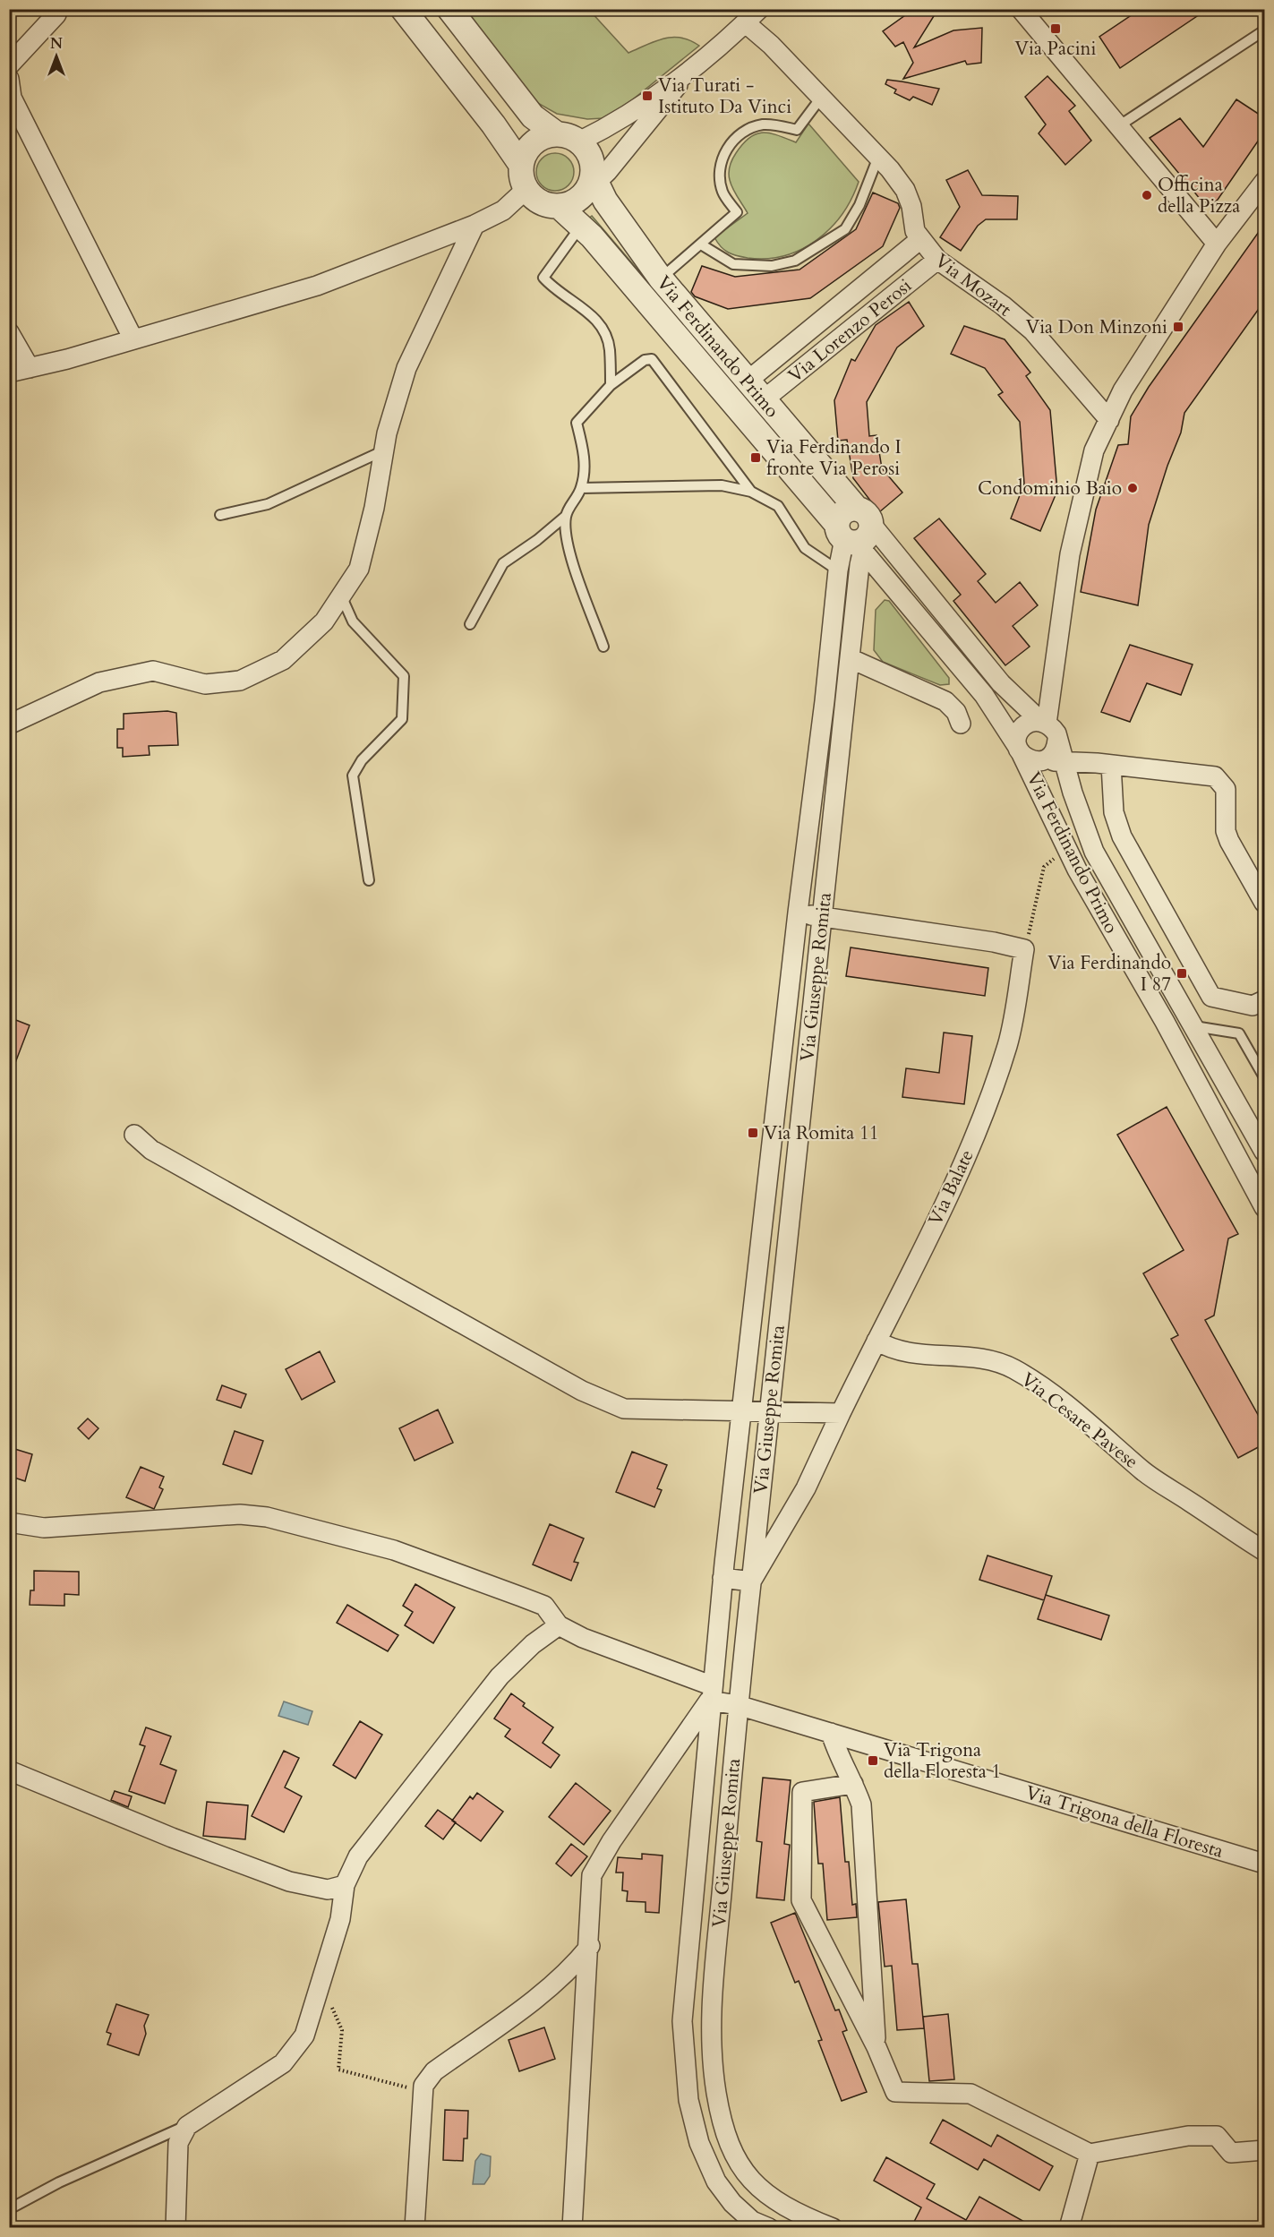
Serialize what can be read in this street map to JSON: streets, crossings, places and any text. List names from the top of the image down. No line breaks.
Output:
{"streets":{"street":["Via Mozart","Via Lorenzo Perosi","Via Ferdinando Primo","Via Giuseppe Romita","Via Balate","Via Cesare Pavese","Via Trigona della Floresta"]},"crossings":[["Via Mozart","Via Lorenzo Perosi"],["Via Lorenzo Perosi","Via Ferdinando Primo"],["Via Ferdinando Primo","Via Giuseppe Romita"],["Via Giuseppe Romita","Via Balate"],["Via Giuseppe Romita","Via Trigona della Floresta"],["Via Balate","Via Cesare Pavese"]],"places":{"transit":["Via Pacini","Via Turati - Istituto Da Vinci","Via Don Minzoni","Via Ferdinando I fronte Via Perosi","Via Ferdinando I 87","Via Romita 11","Via Trigona della Floresta 1"],"other":["Officina della Pizza","Condominio Baio"]},"north":"top"}
